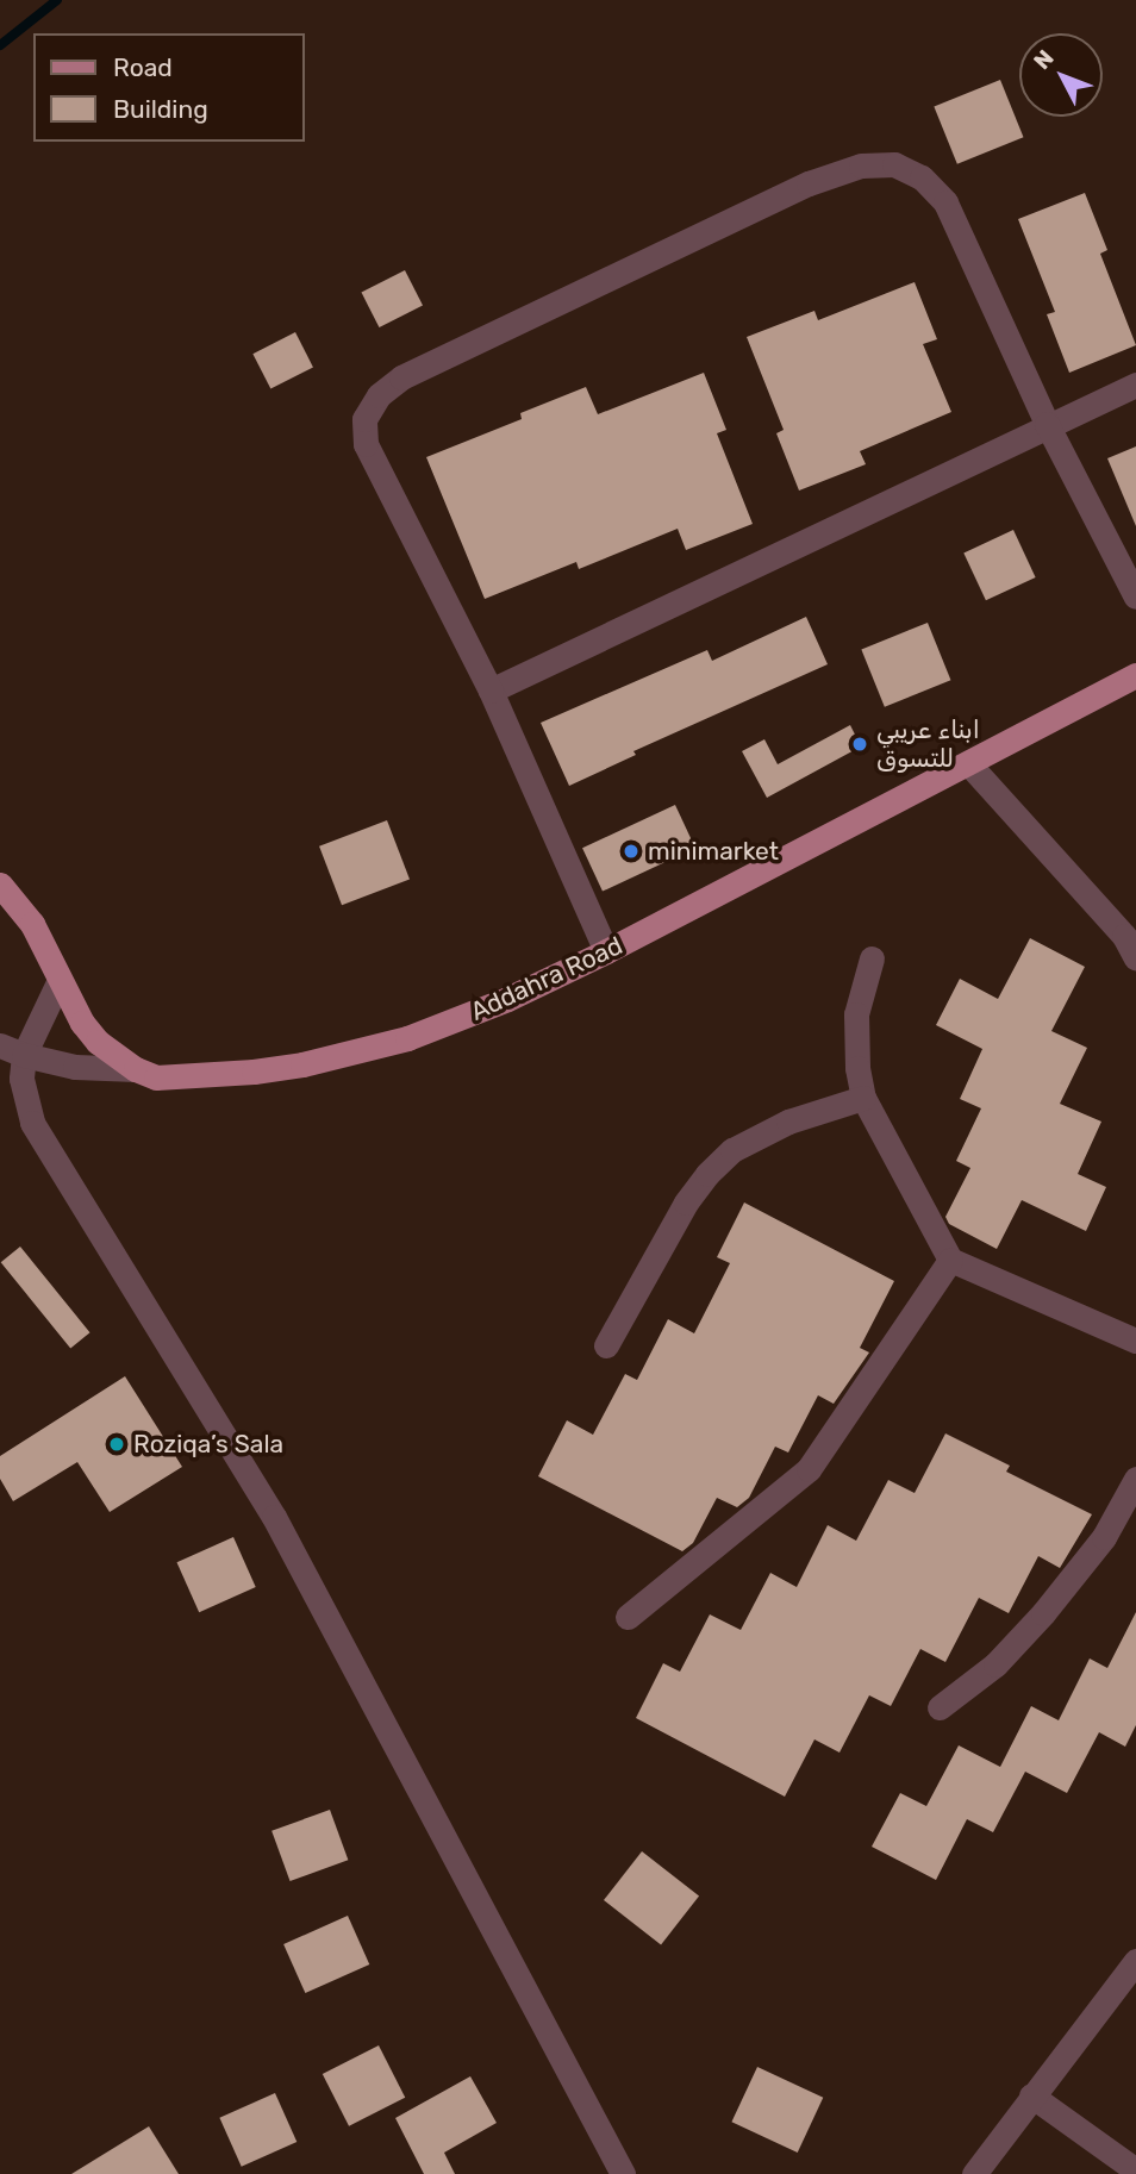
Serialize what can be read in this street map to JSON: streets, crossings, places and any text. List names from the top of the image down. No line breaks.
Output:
{"streets":{"main road":["Addahra Road"]},"places":["ابناء عريبي للتسوق","minimarket","Roziqa’s Sala"],"legend":["Road","Building"],"north":"top left"}
